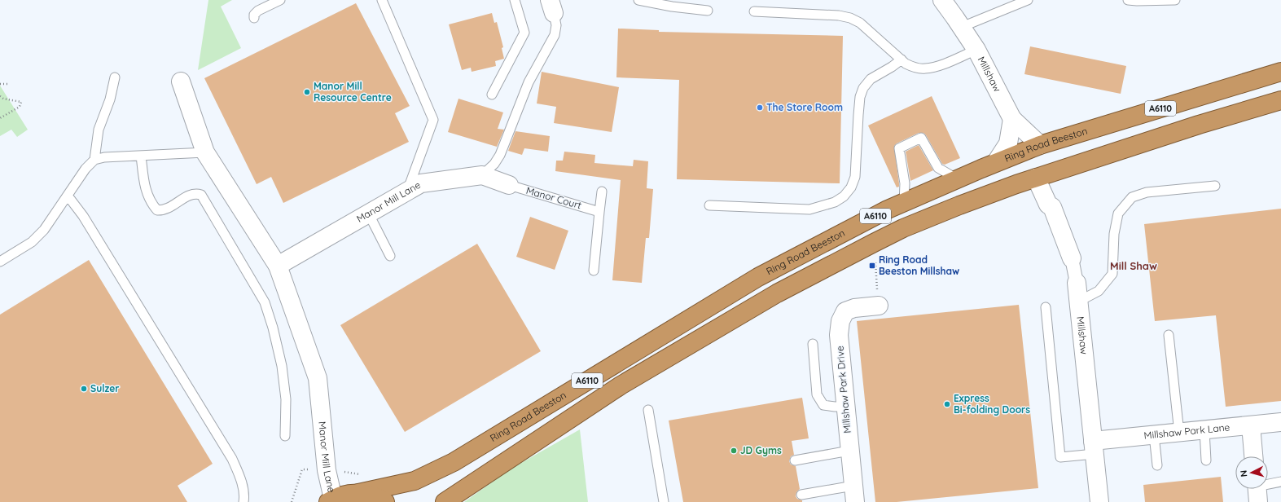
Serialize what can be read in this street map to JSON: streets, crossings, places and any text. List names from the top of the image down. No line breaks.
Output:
{"streets":{"highway":["A6110","Ring Road Beeston"],"street":["Millshaw","Manor Mill Lane","Millshaw Park Drive","Millshaw Park Lane"],"lane":["Manor Court"]},"crossings":[["Millshaw","A6110"],["Millshaw","Ring Road Beeston"],["Millshaw","Millshaw Park Lane"],["Manor Court","Manor Mill Lane"]],"districts":["Mill Shaw"],"places":{"other":["Manor Mill Resource Centre","The Store Room","Sulzer","Express Bi-folding Doors","JD Gyms"],"transit":["Ring Road Beeston Millshaw"]},"north":"left"}
